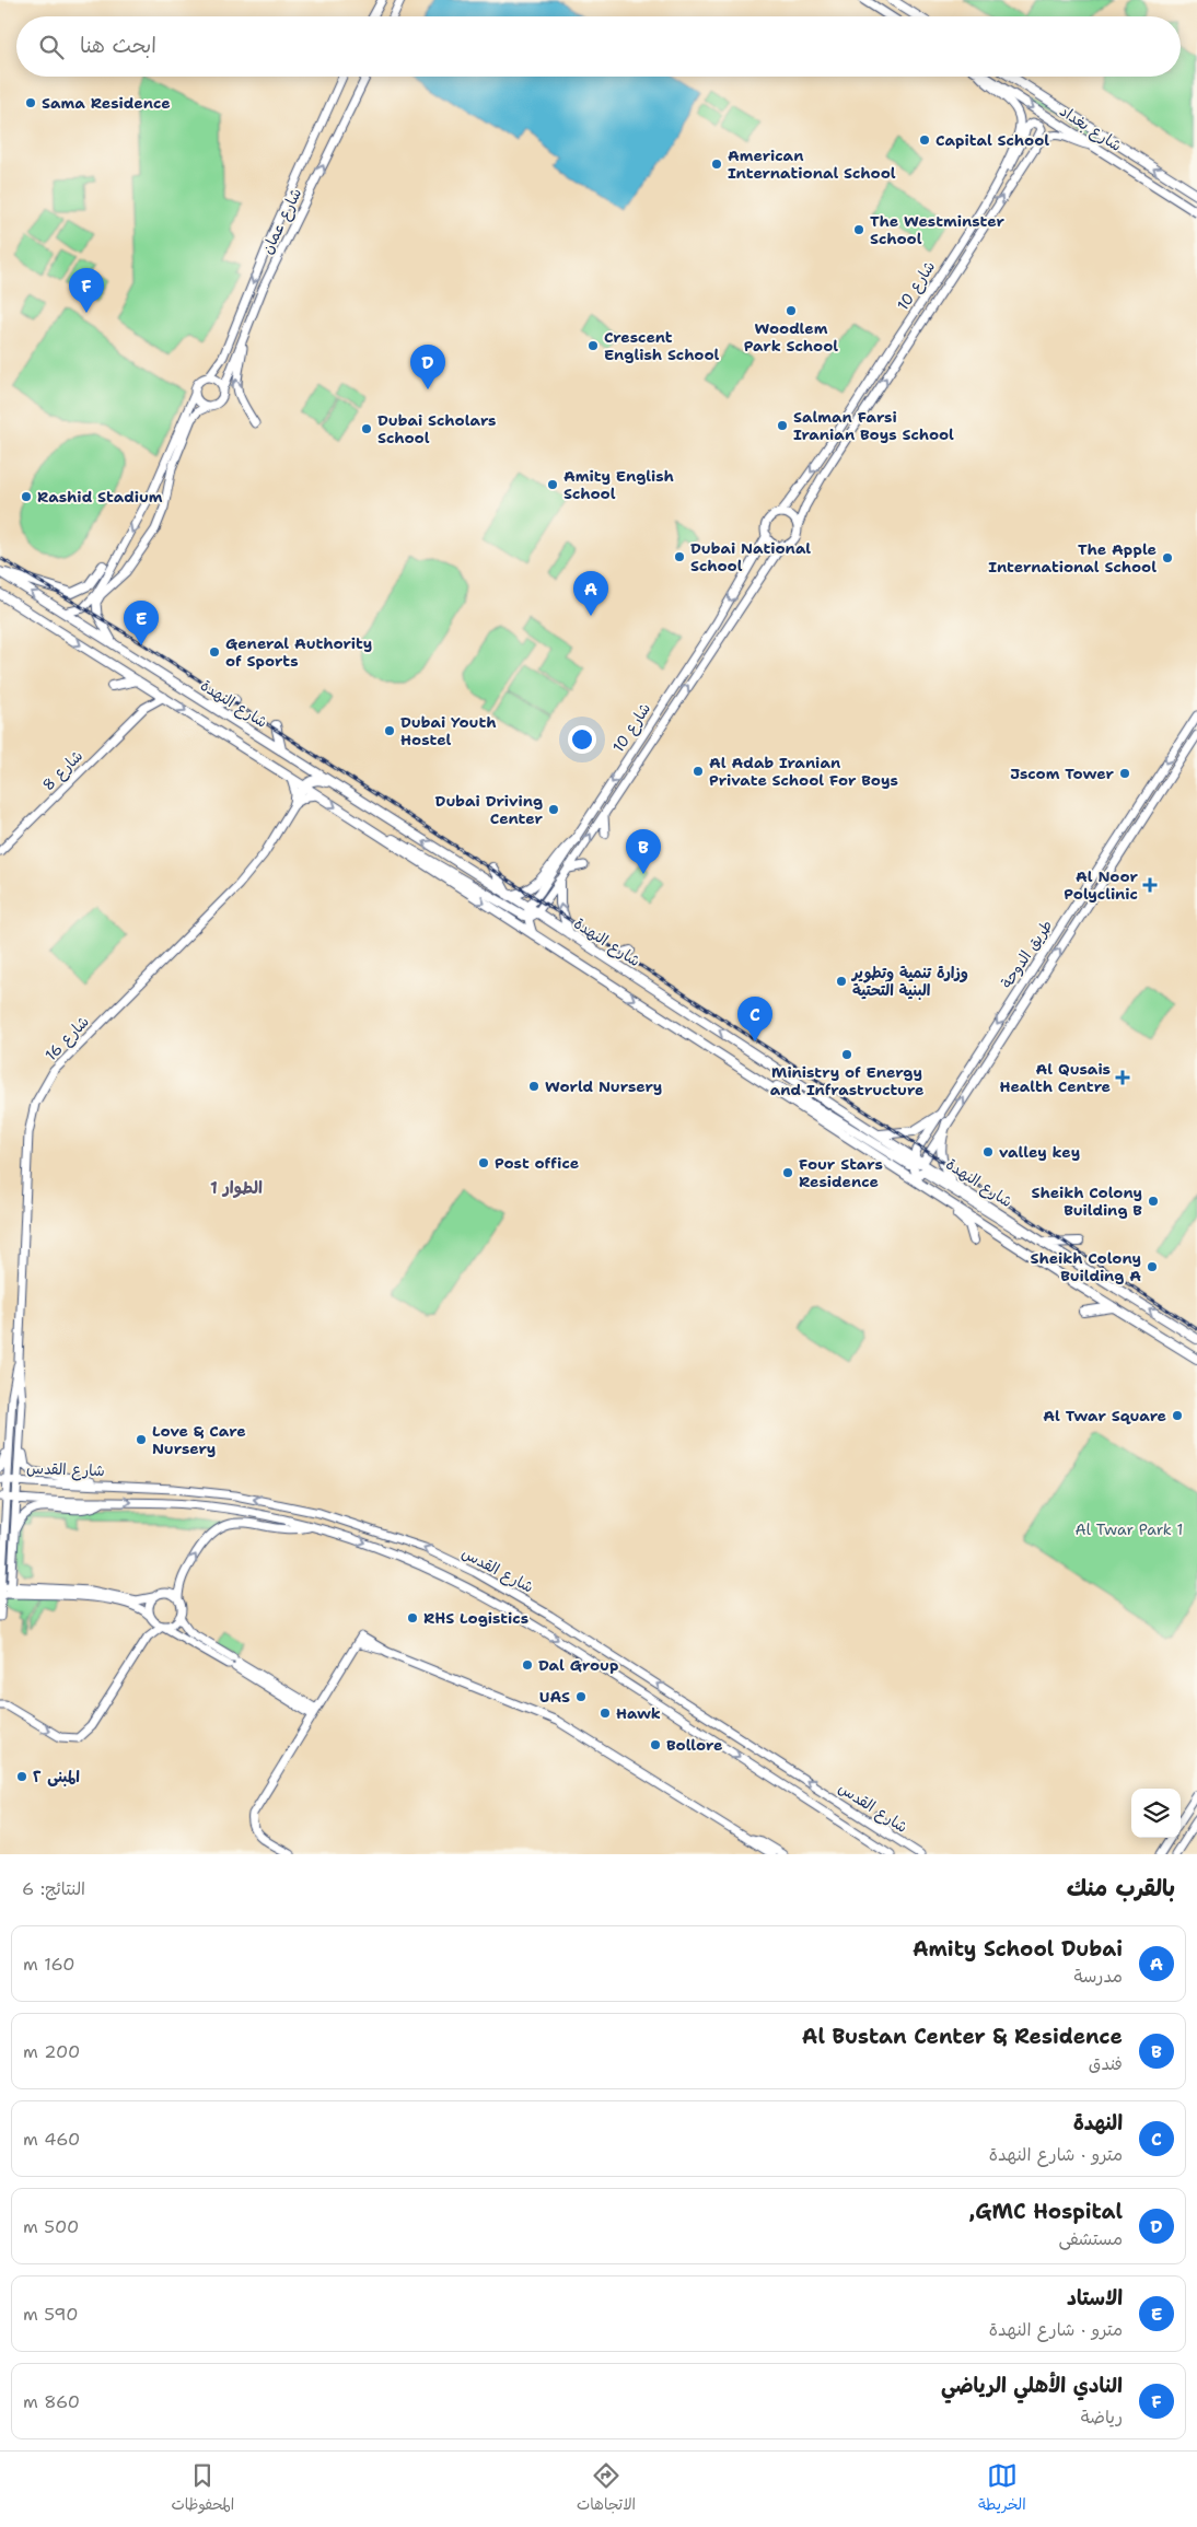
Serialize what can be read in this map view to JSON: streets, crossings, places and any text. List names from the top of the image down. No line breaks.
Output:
{"streets":{"main road":["شارع بغداد","شارع النهدة"],"street":["شارع عمان","شارع 10","شارع 8","طريق الدوحة","شارع 16","شارع القدس"]},"crossings":[["شارع بغداد","شارع 10"],["شارع 10","شارع النهدة"],["شارع النهدة","طريق الدوحة"],["شارع 16","شارع القدس"]],"districts":["الطوار 1"],"parks":["Al Twar Park 1"],"places":{"other":["Sama Residence","Capital School","American International School","The Westminster School","Woodlem Park School","Crescent English School","Salman Farsi Iranian Boys School","Dubai Scholars School","Amity English School","Rashid Stadium","Dubai National School","The Apple International School","General Authority of Sports","Dubai Youth Hostel","Al Adab Iranian Private School For Boys","Jscom Tower","Dubai Driving Center","وزارة تنمية وتطوير البنية التحتية","Ministry of Energy and Infrastructure","World Nursery","valley key","Post office","Four Stars Residence","Sheikh Colony Building B","Sheikh Colony Building A","Al Twar Square","Love & Care Nursery","RHS Logistics","Dal Group","UAS","Hawk","Bollore","المبنى ٢"],"health":["Al Noor Polyclinic","Al Qusais Health Centre"]},"page":{"search":"ابحث هنا","pins":["F","D","A","E","B","C"],"heading":["بالقرب منك","النتائج: 6"],"list":[{"mark":"A","name":"Amity School Dubai","note":"مدرسة","value":"160 m"},{"mark":"B","name":"Al Bustan Center & Residence","note":"فندق","value":"200 m"},{"mark":"C","name":"النهدة","note":"مترو · شارع النهدة","value":"460 m"},{"mark":"D","name":"GMC Hospital,","note":"مستشفى","value":"500 m"},{"mark":"E","name":"الاستاد","note":"مترو · شارع النهدة","value":"590 m"},{"mark":"F","name":"النادي الأهلي الرياضي","note":"رياضة","value":"860 m"}],"nav":["الخريطة","الاتجاهات","المحفوظات"]}}
